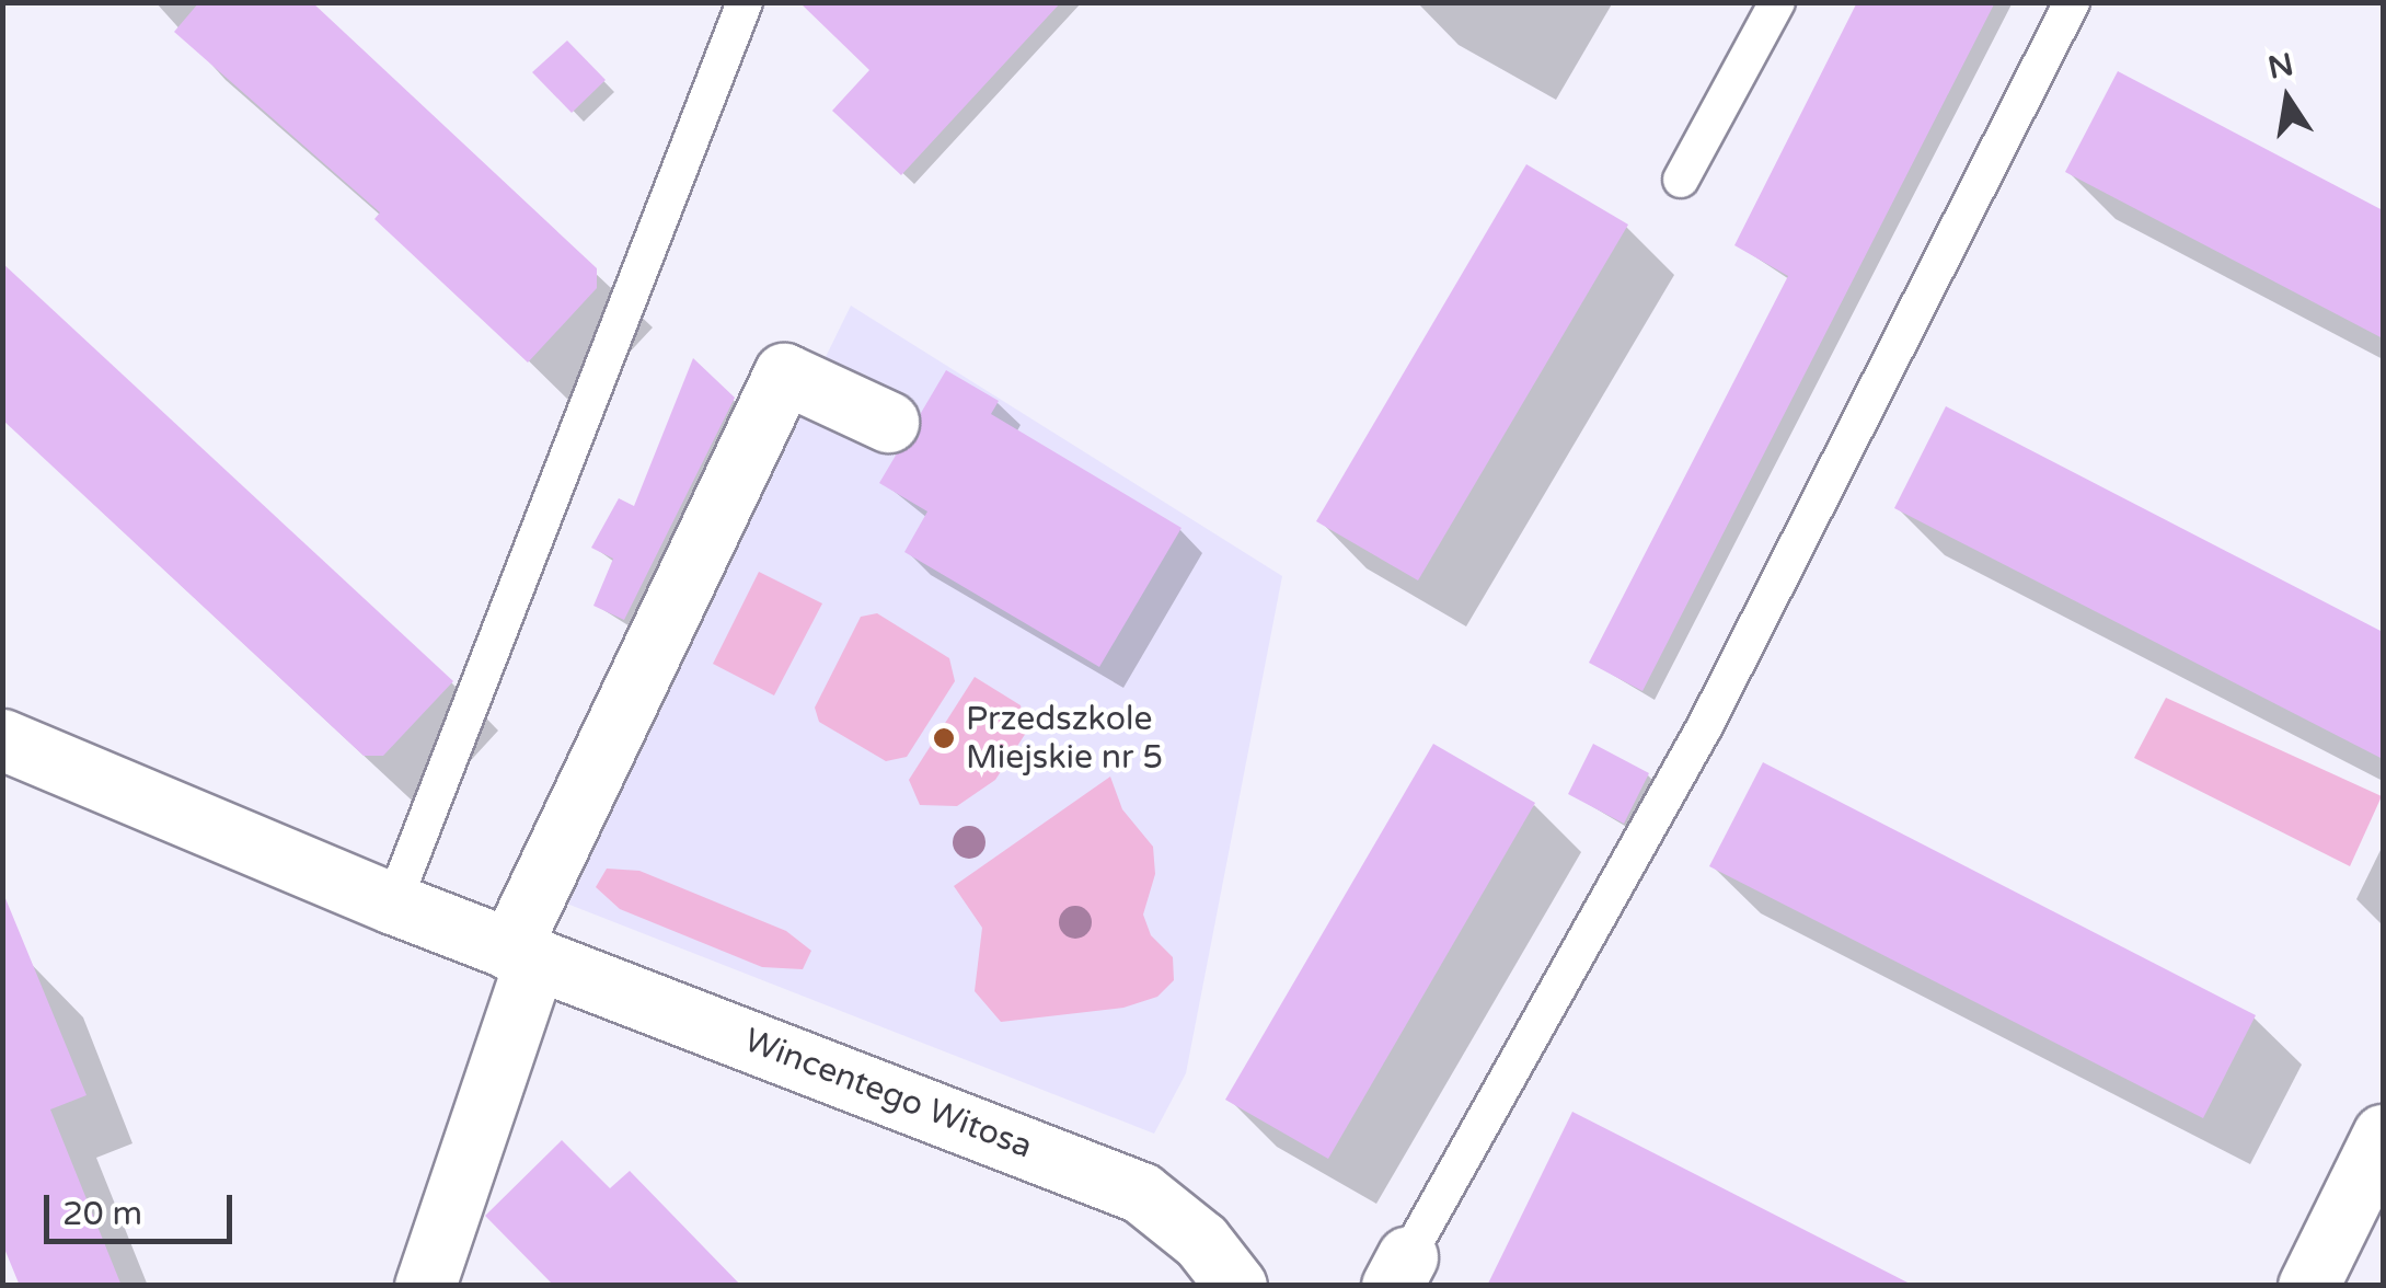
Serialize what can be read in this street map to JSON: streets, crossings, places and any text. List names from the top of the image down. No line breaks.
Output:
{"streets":{"street":["Wincentego Witosa"]},"places":["Przedszkole Miejskie nr 5"],"scale_bar":"20 m","north":"top"}
